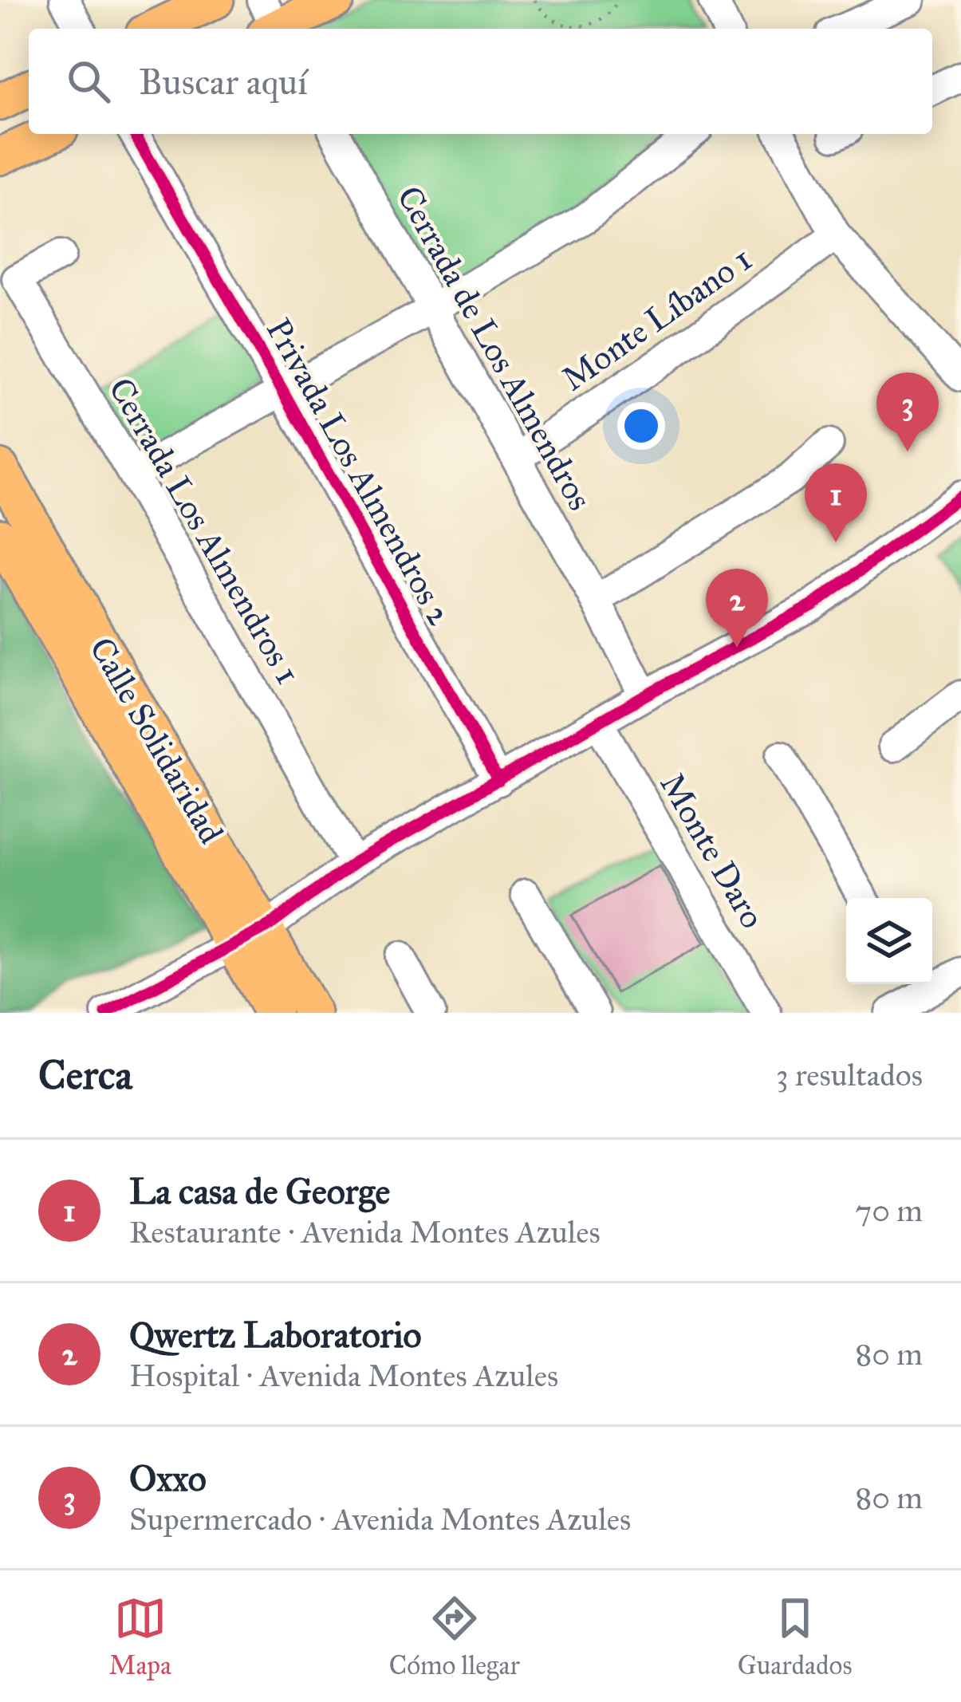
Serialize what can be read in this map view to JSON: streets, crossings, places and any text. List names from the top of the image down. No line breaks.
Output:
{"streets":{"main road":["Calle Solidaridad"],"street":["Monte Líbano 1","Cerrada de Los Almendros","Privada Los Almendros 2","Cerrada Los Almendros 1","Monte Daro"]},"crossings":[["Monte Líbano 1","Cerrada de Los Almendros"]],"page":{"search":"Buscar aquí","pins":["3","1","2"],"heading":["Cerca","3 resultados"],"list":[{"mark":"1","name":"La casa de George","note":"Restaurante · Avenida Montes Azules","value":"70 m"},{"mark":"2","name":"Qwertz Laboratorio","note":"Hospital · Avenida Montes Azules","value":"80 m"},{"mark":"3","name":"Oxxo","note":"Supermercado · Avenida Montes Azules","value":"80 m"}],"nav":["Mapa","Cómo llegar","Guardados"]}}
